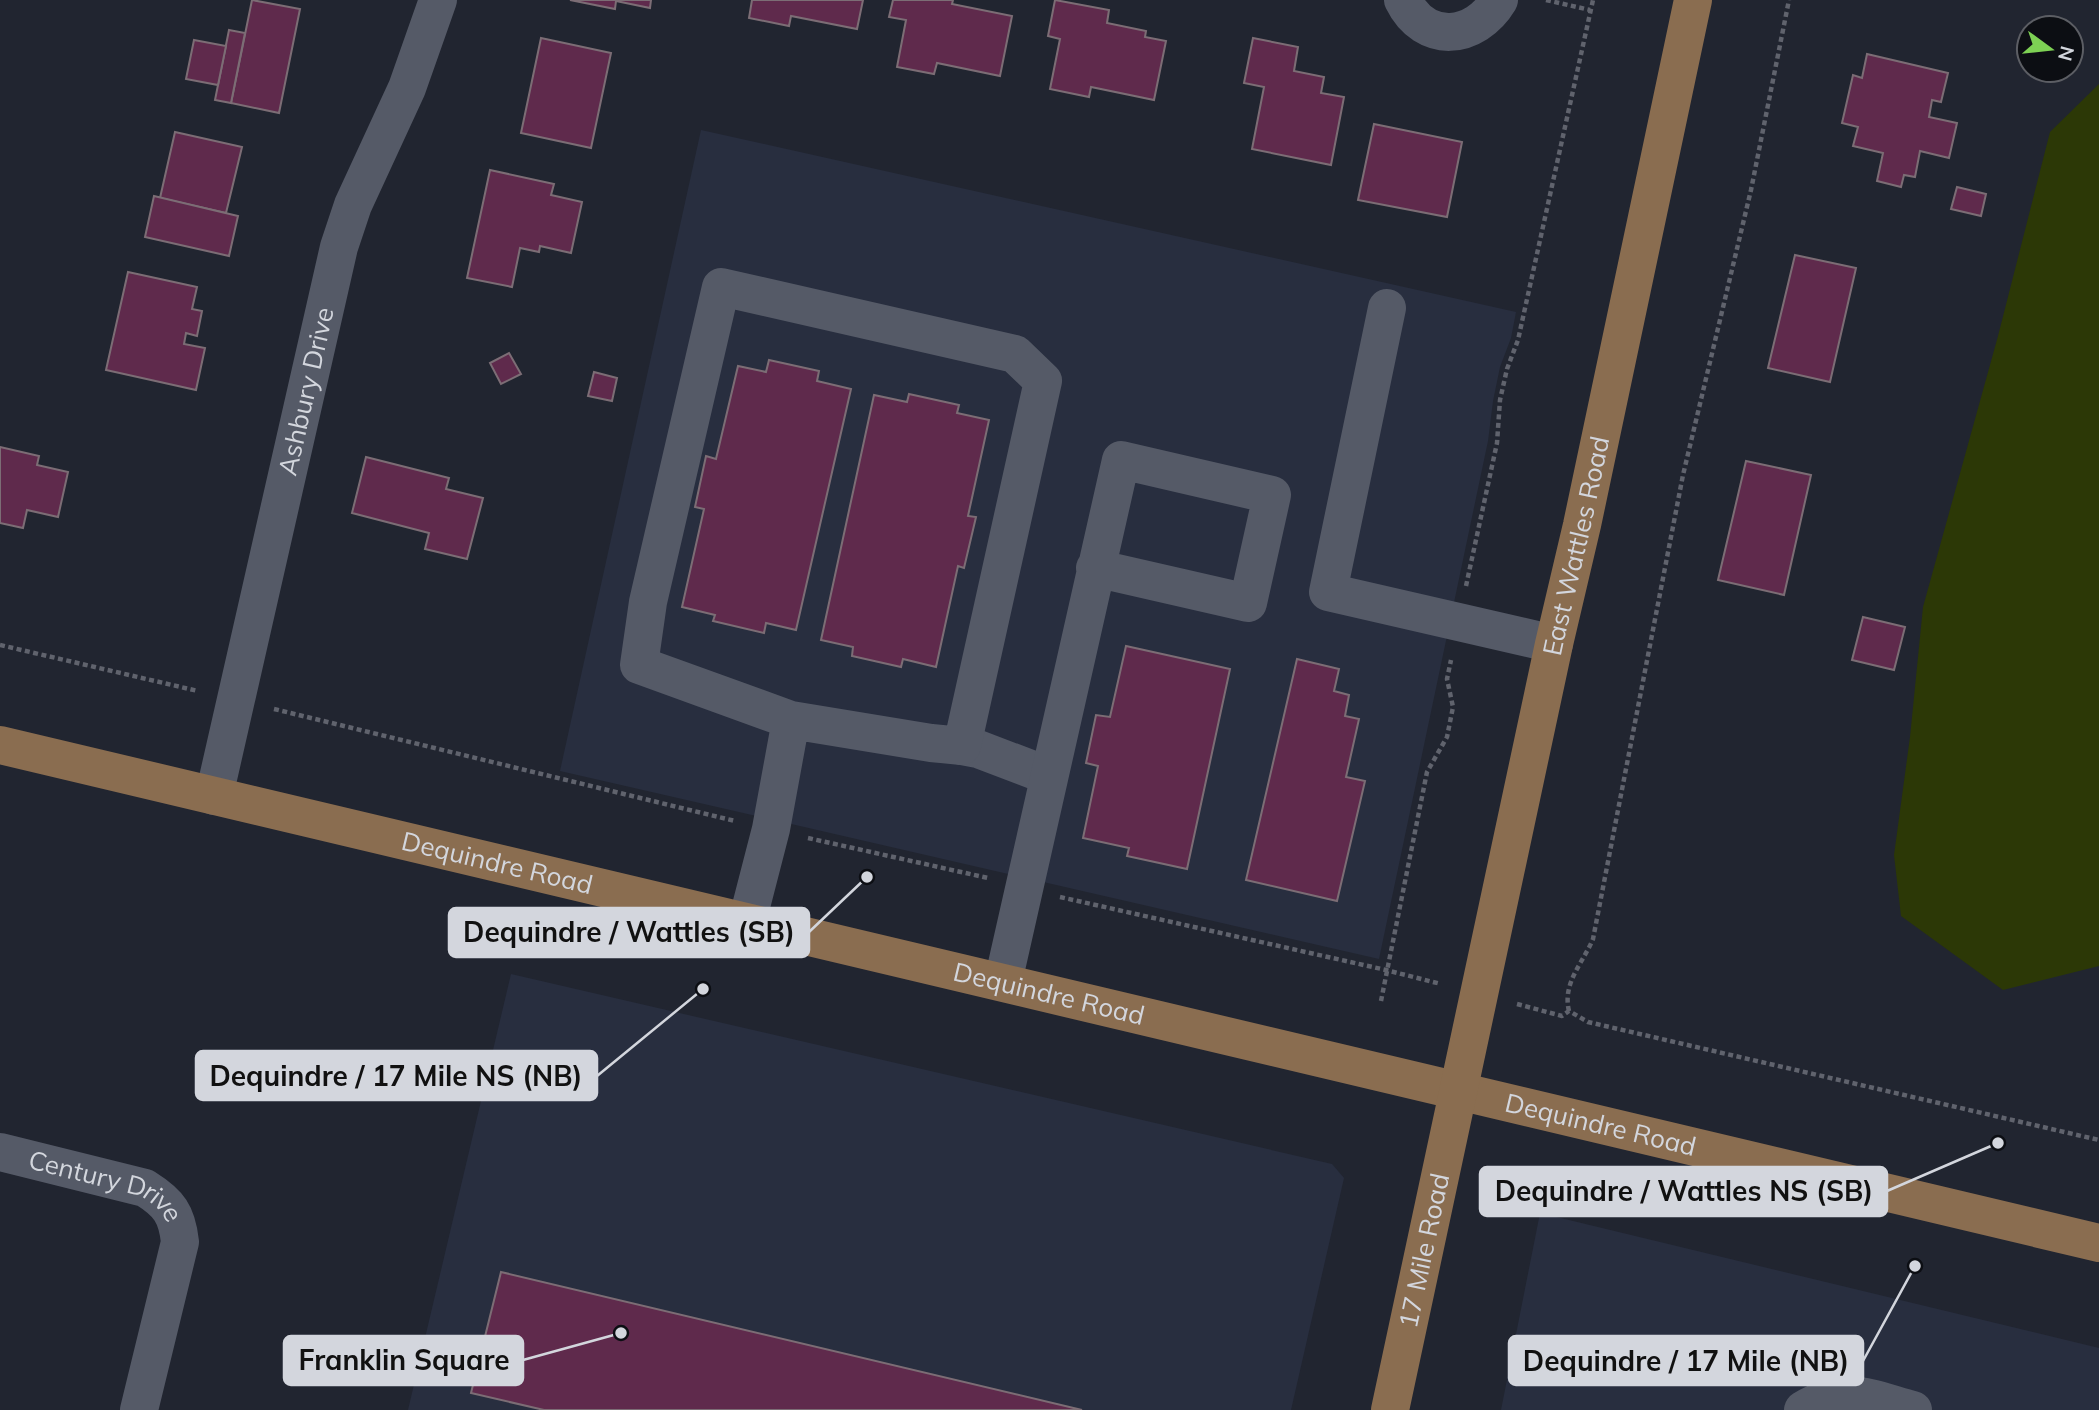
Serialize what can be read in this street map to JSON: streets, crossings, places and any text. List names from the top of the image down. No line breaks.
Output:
{"streets":{"main road":["East Wattles Road","Dequindre Road","17 Mile Road"],"street":["Ashbury Drive","Century Drive"]},"crossings":[["Ashbury Drive","Dequindre Road"],["East Wattles Road","Dequindre Road"],["East Wattles Road","17 Mile Road"],["Dequindre Road","17 Mile Road"]],"places":["Dequindre / Wattles (SB)","Dequindre / 17 Mile NS (NB)","Dequindre / Wattles NS (SB)","Dequindre / 17 Mile (NB)","Franklin Square"],"north":"right"}
